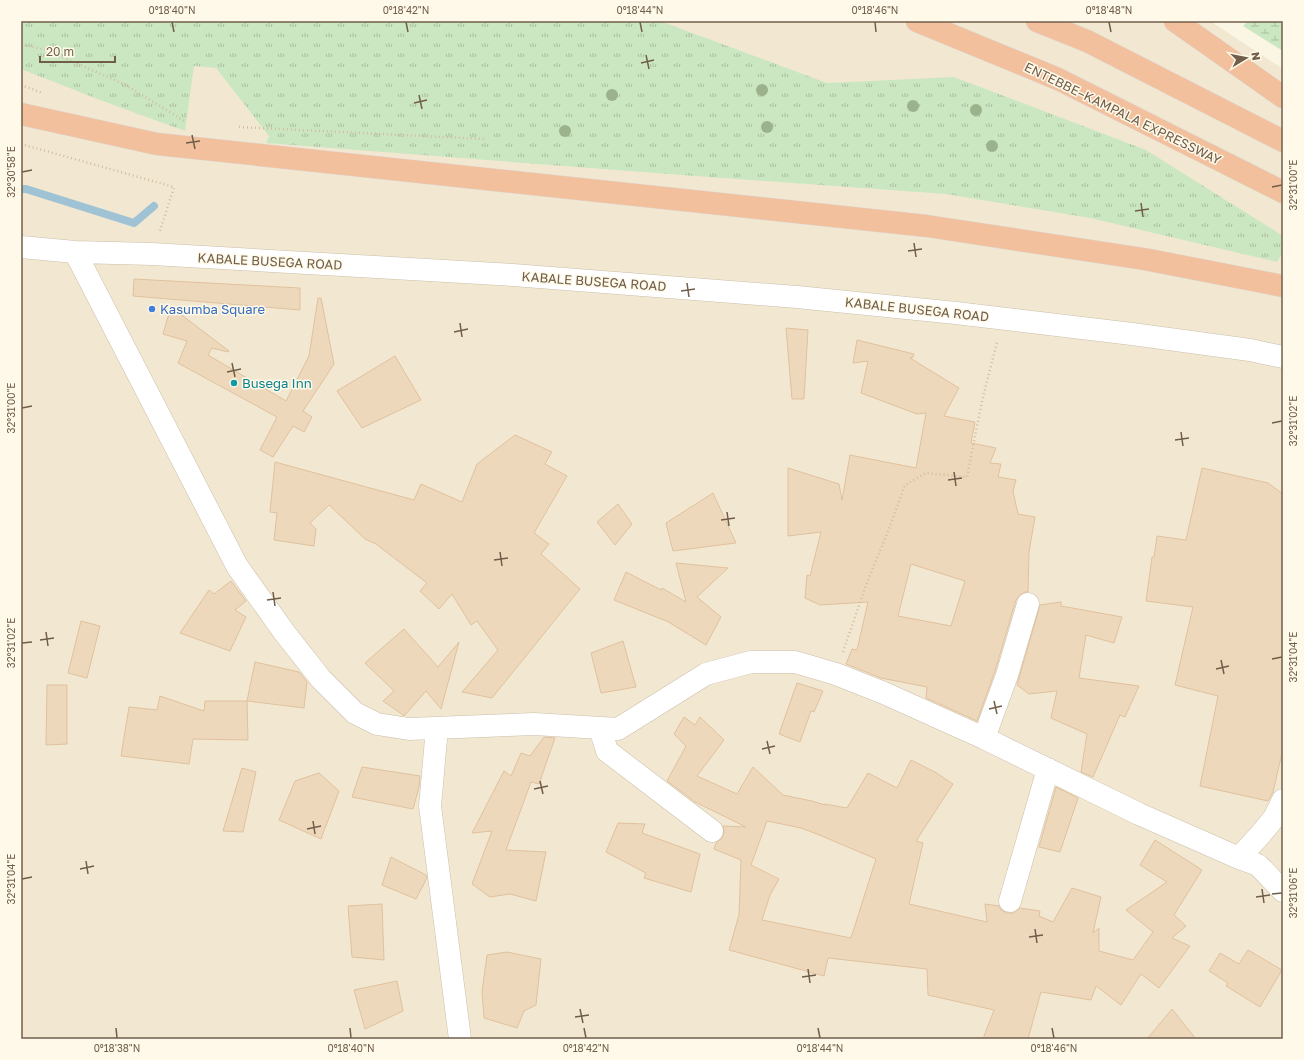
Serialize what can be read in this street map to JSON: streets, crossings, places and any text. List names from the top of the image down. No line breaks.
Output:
{"streets":{"highway":["ENTEBBE–KAMPALA EXPRESSWAY"],"street":["KABALE BUSEGA ROAD"]},"places":["Kasumba Square","Busega Inn"],"scale_bar":"20 m","north":"right","coordinates":["0°18'40\"N","0°18'42\"N","0°18'44\"N","0°18'46\"N","0°18'48\"N","32°30'58\"E","32°31'00\"E","32°31'02\"E","32°31'04\"E","32°31'06\"E","0°18'38\"N"]}
